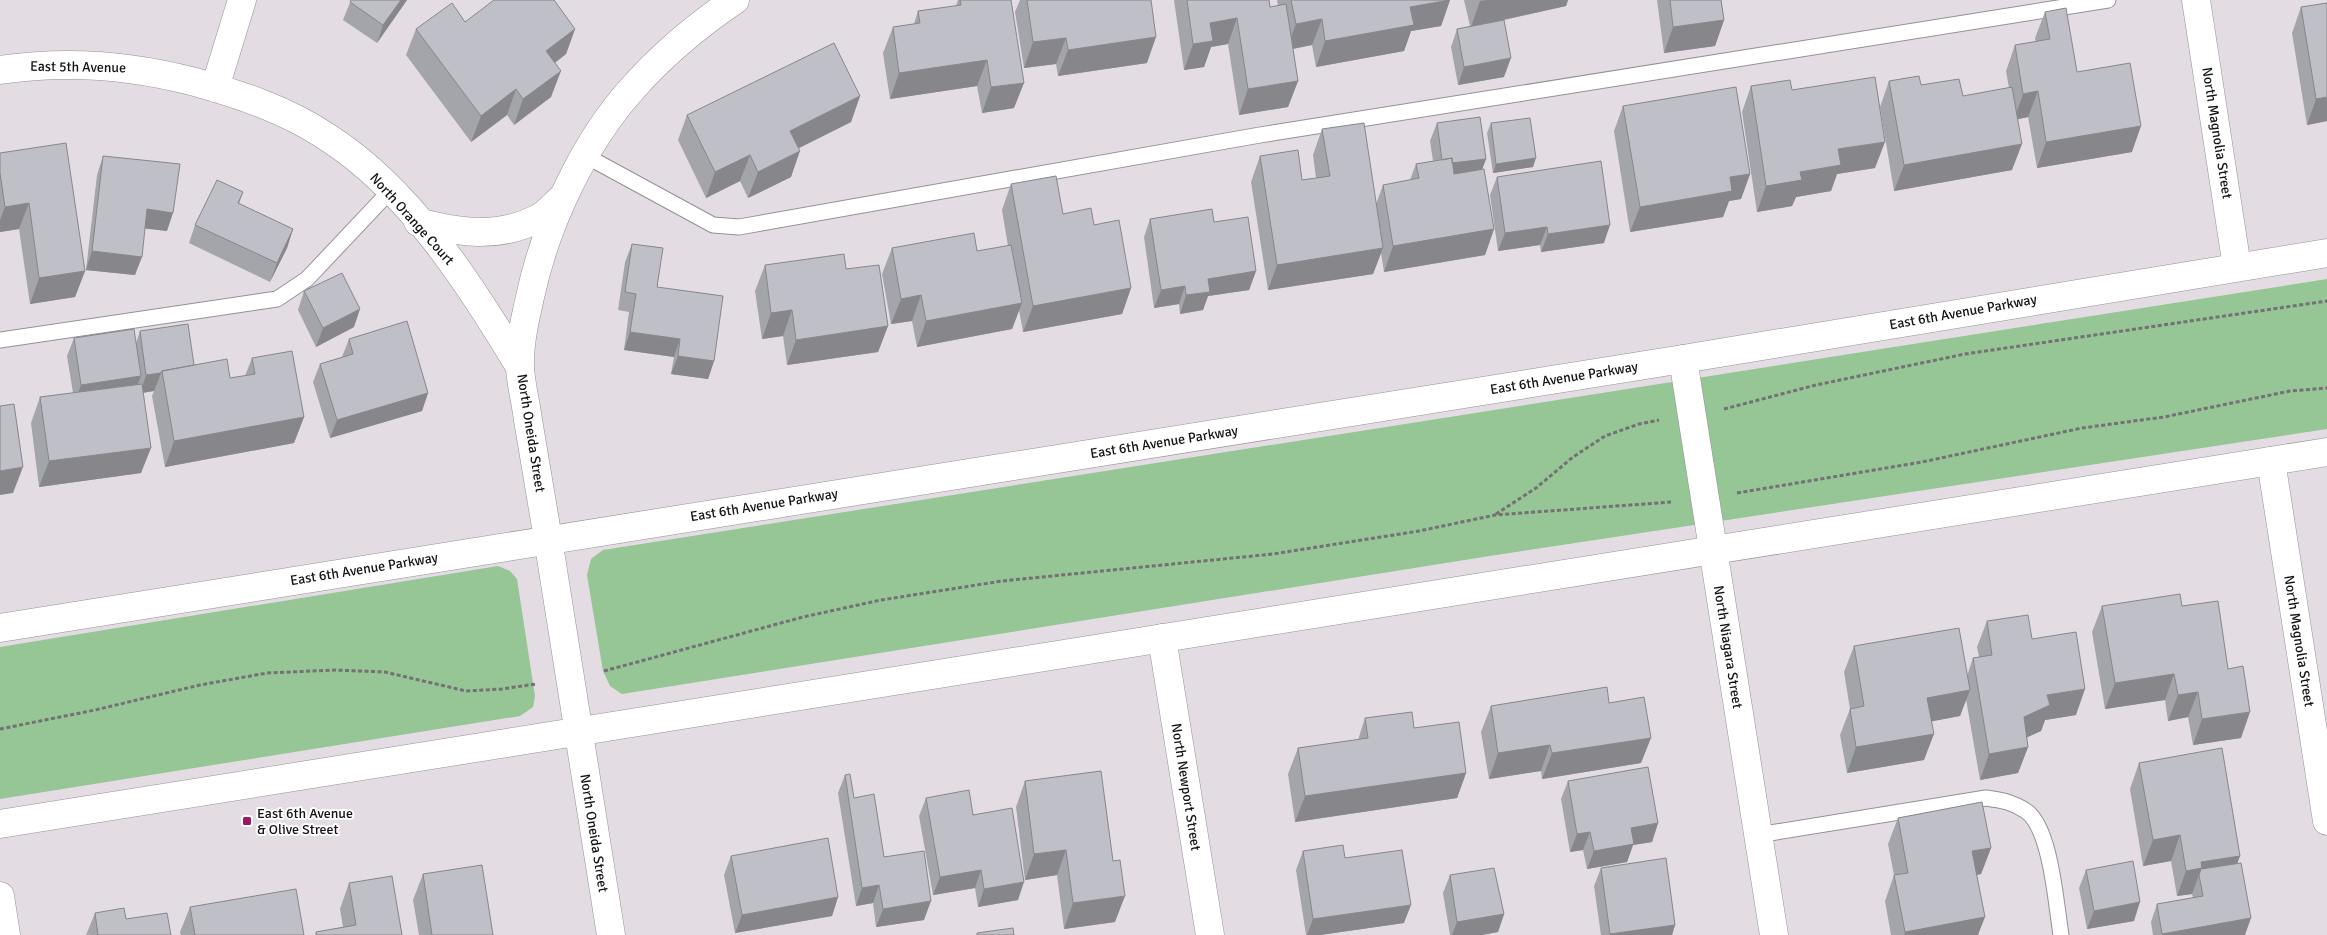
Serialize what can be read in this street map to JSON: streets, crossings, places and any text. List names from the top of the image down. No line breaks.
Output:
{"streets":{"main road":["East 5th Avenue","North Magnolia Street","North Orange Court","East 6th Avenue Parkway","North Oneida Street","North Niagara Street","North Newport Street"]},"crossings":[["East 5th Avenue","North Orange Court"],["North Magnolia Street","East 6th Avenue Parkway"],["North Orange Court","North Oneida Street"],["East 6th Avenue Parkway","North Oneida Street"],["East 6th Avenue Parkway","North Niagara Street"]],"places":{"transit":["East 6th Avenue & Olive Street"]}}
